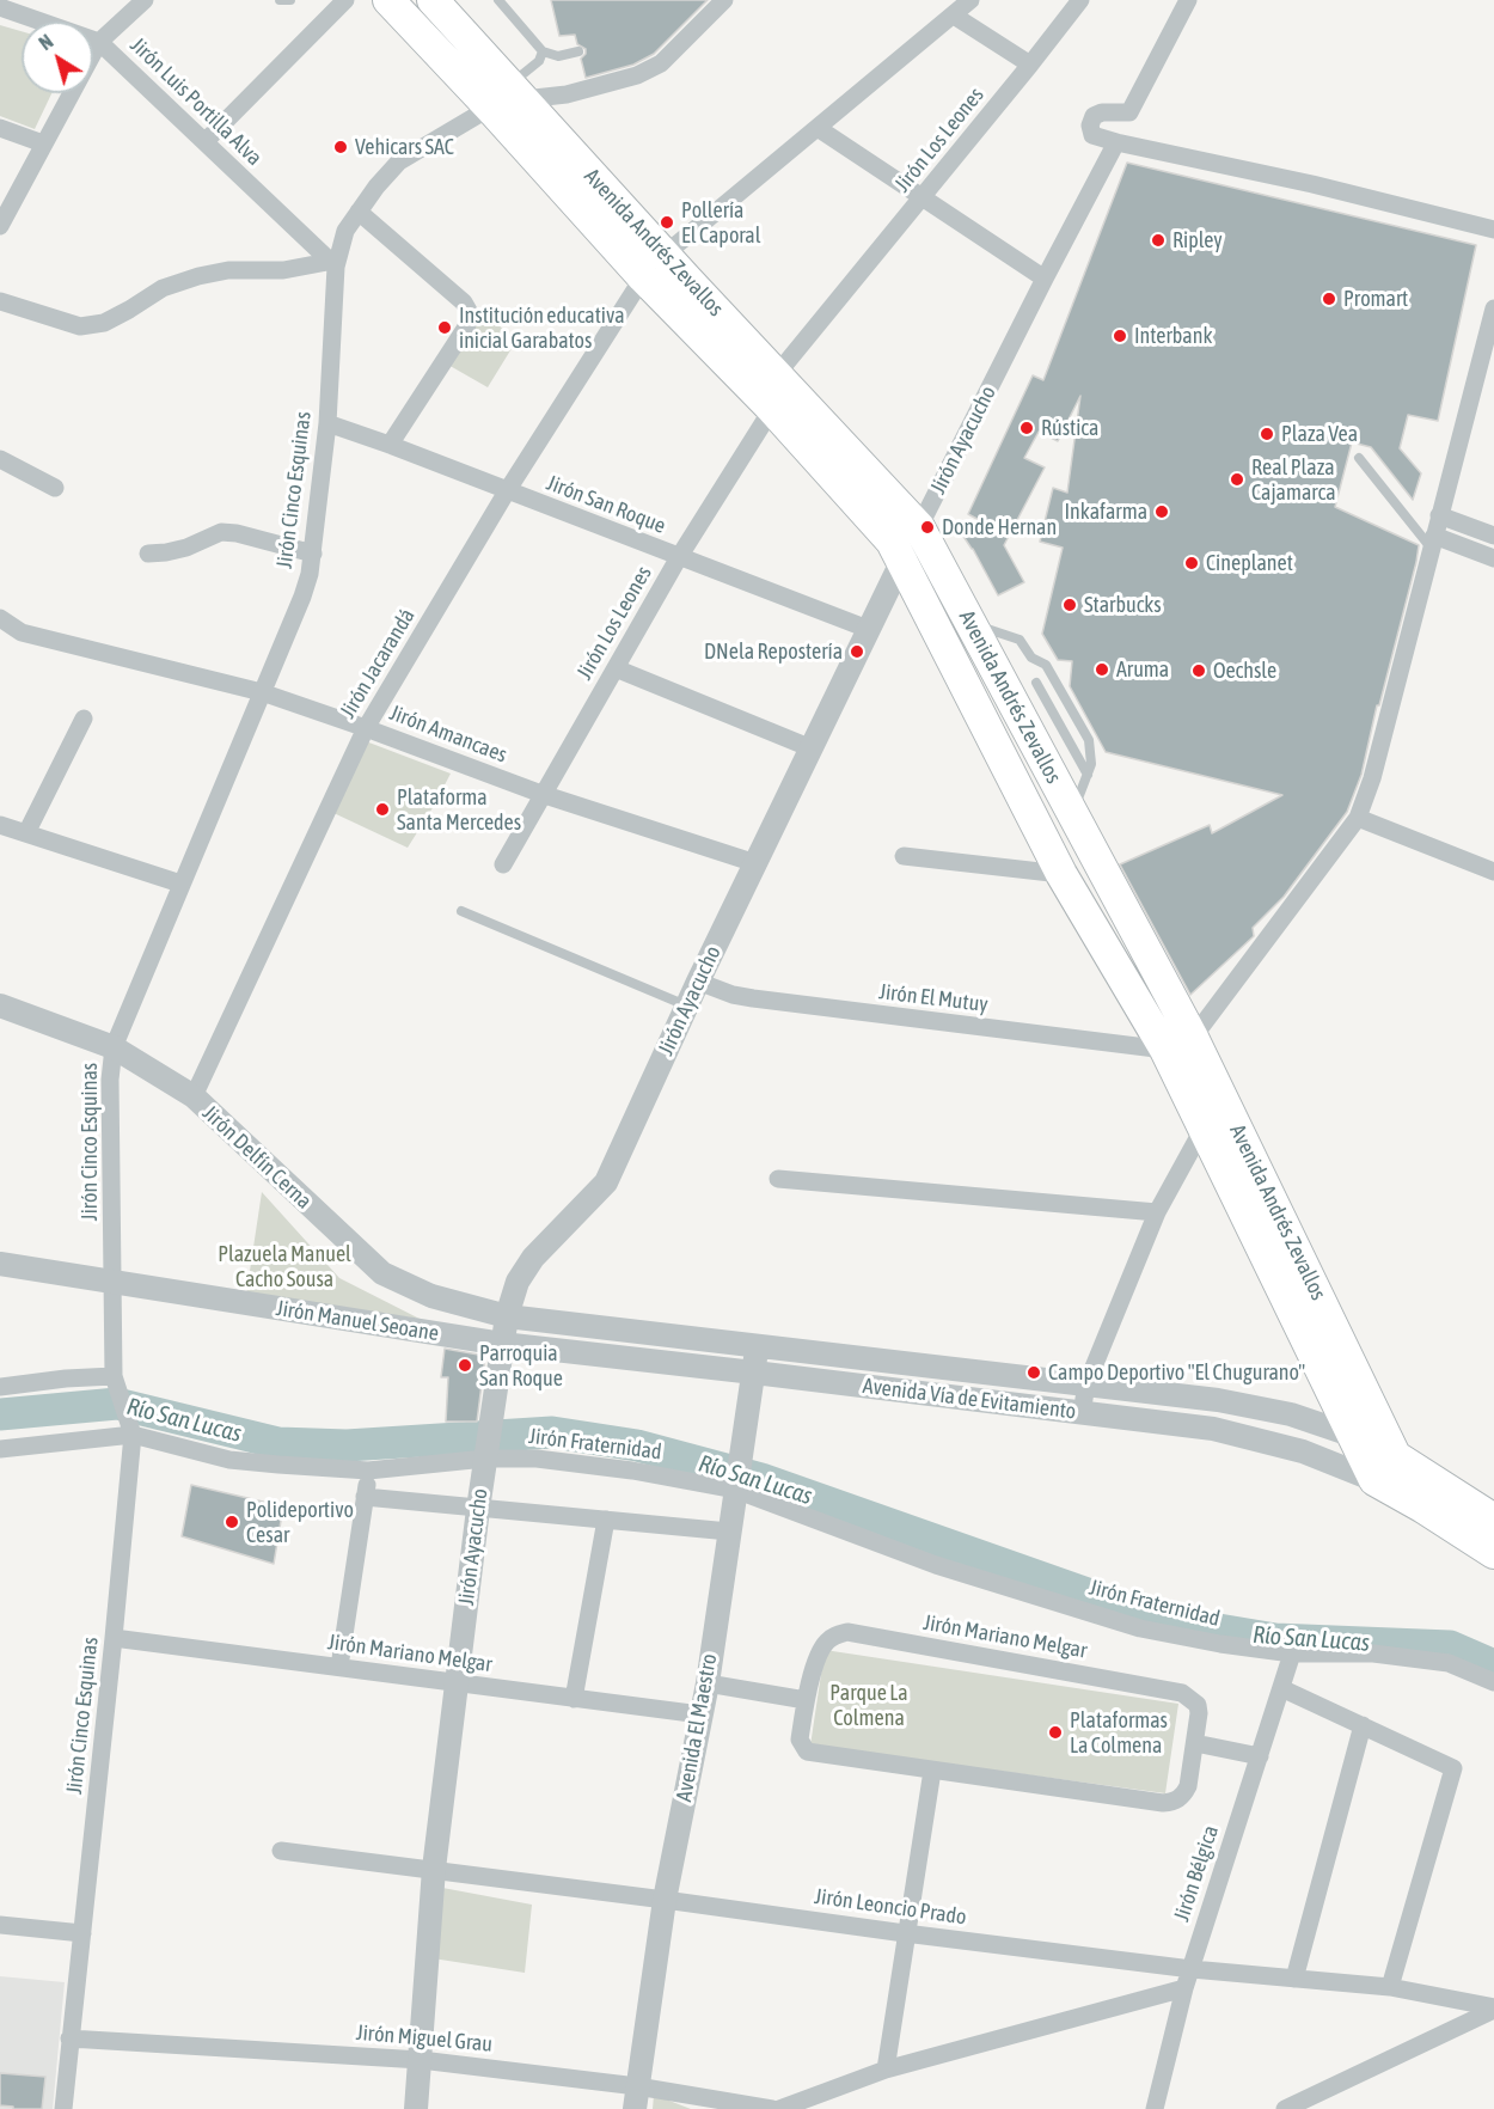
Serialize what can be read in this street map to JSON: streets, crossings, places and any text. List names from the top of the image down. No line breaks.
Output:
{"streets":{"highway":["Avenida Andrés Zevallos","Avenida Vía de Evitamiento"],"street":["Jirón Luis Portilla Alva","Jirón Los Leones","Jirón Ayacucho","Jirón Cinco Esquinas","Jirón San Roque","Jirón Jacarandá","Jirón Amancaes","Jirón El Mutuy","Jirón Delfín Cerna","Jirón Manuel Seoane","Jirón Fraternidad","Jirón Mariano Melgar","Avenida El Maestro","Jirón Bélgica","Jirón Leoncio Prado","Jirón Miguel Grau"]},"crossings":[["Jirón Luis Portilla Alva","Jirón Cinco Esquinas"],["Jirón Los Leones","Avenida Andrés Zevallos"],["Jirón Los Leones","Jirón San Roque"],["Jirón Los Leones","Jirón Amancaes"],["Avenida Andrés Zevallos","Jirón Ayacucho"],["Avenida Andrés Zevallos","Jirón Cinco Esquinas"],["Avenida Andrés Zevallos","Jirón Jacarandá"],["Avenida Andrés Zevallos","Jirón El Mutuy"],["Avenida Andrés Zevallos","Avenida Vía de Evitamiento"],["Jirón Ayacucho","Jirón San Roque"],["Jirón Ayacucho","Jirón Amancaes"],["Jirón Ayacucho","Jirón El Mutuy"],["Jirón Ayacucho","Jirón Delfín Cerna"],["Jirón Ayacucho","Jirón Manuel Seoane"],["Jirón Ayacucho","Avenida Vía de Evitamiento"],["Jirón Ayacucho","Jirón Fraternidad"],["Jirón Ayacucho","Jirón Mariano Melgar"],["Jirón Ayacucho","Jirón Leoncio Prado"],["Jirón Ayacucho","Jirón Miguel Grau"],["Jirón Cinco Esquinas","Jirón San Roque"],["Jirón Cinco Esquinas","Jirón Amancaes"],["Jirón Cinco Esquinas","Jirón Delfín Cerna"],["Jirón Cinco Esquinas","Jirón Manuel Seoane"],["Jirón Cinco Esquinas","Jirón Fraternidad"],["Jirón Cinco Esquinas","Jirón Mariano Melgar"],["Jirón Cinco Esquinas","Jirón Miguel Grau"],["Jirón San Roque","Jirón Jacarandá"],["Jirón Jacarandá","Jirón Amancaes"],["Jirón Jacarandá","Jirón Delfín Cerna"],["Jirón Delfín Cerna","Avenida Vía de Evitamiento"],["Jirón Manuel Seoane","Avenida Vía de Evitamiento"],["Avenida Vía de Evitamiento","Avenida El Maestro"],["Jirón Fraternidad","Avenida El Maestro"],["Jirón Fraternidad","Jirón Bélgica"],["Jirón Mariano Melgar","Avenida El Maestro"],["Avenida El Maestro","Jirón Leoncio Prado"],["Avenida El Maestro","Jirón Miguel Grau"],["Jirón Bélgica","Jirón Leoncio Prado"]],"water":["Río San Lucas"],"parks":["Plazuela Manuel Cacho Sousa","Parque La Colmena"],"places":["Vehicars SAC","Pollería El Caporal","Ripley","Promart","Institución educativa inicial Garabatos","Interbank","Rústica","Plaza Vea","Real Plaza Cajamarca","Inkafarma","Donde Hernan","Cineplanet","Starbucks","DNela Repostería","Aruma","Oechsle","Plataforma Santa Mercedes","Parroquia San Roque","Campo Deportivo \"El Chugurano\"","Polideportivo Cesar","Plataformas La Colmena"],"north":"top left"}
